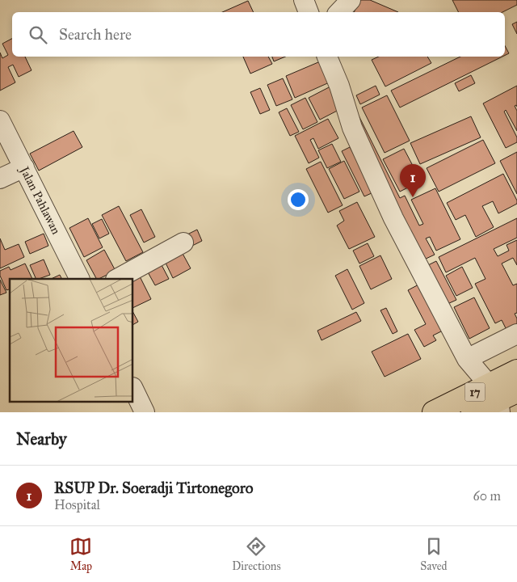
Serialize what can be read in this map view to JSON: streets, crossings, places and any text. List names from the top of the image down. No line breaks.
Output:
{"streets":{"highway":["17"],"street":["Jalan Pahlawan"]},"page":{"search":"Search here","pins":"1","heading":"Nearby","list":[{"mark":"1","name":"RSUP Dr. Soeradji Tirtonegoro","note":"Hospital","value":"60 m"}],"nav":["Map","Directions","Saved"]}}
